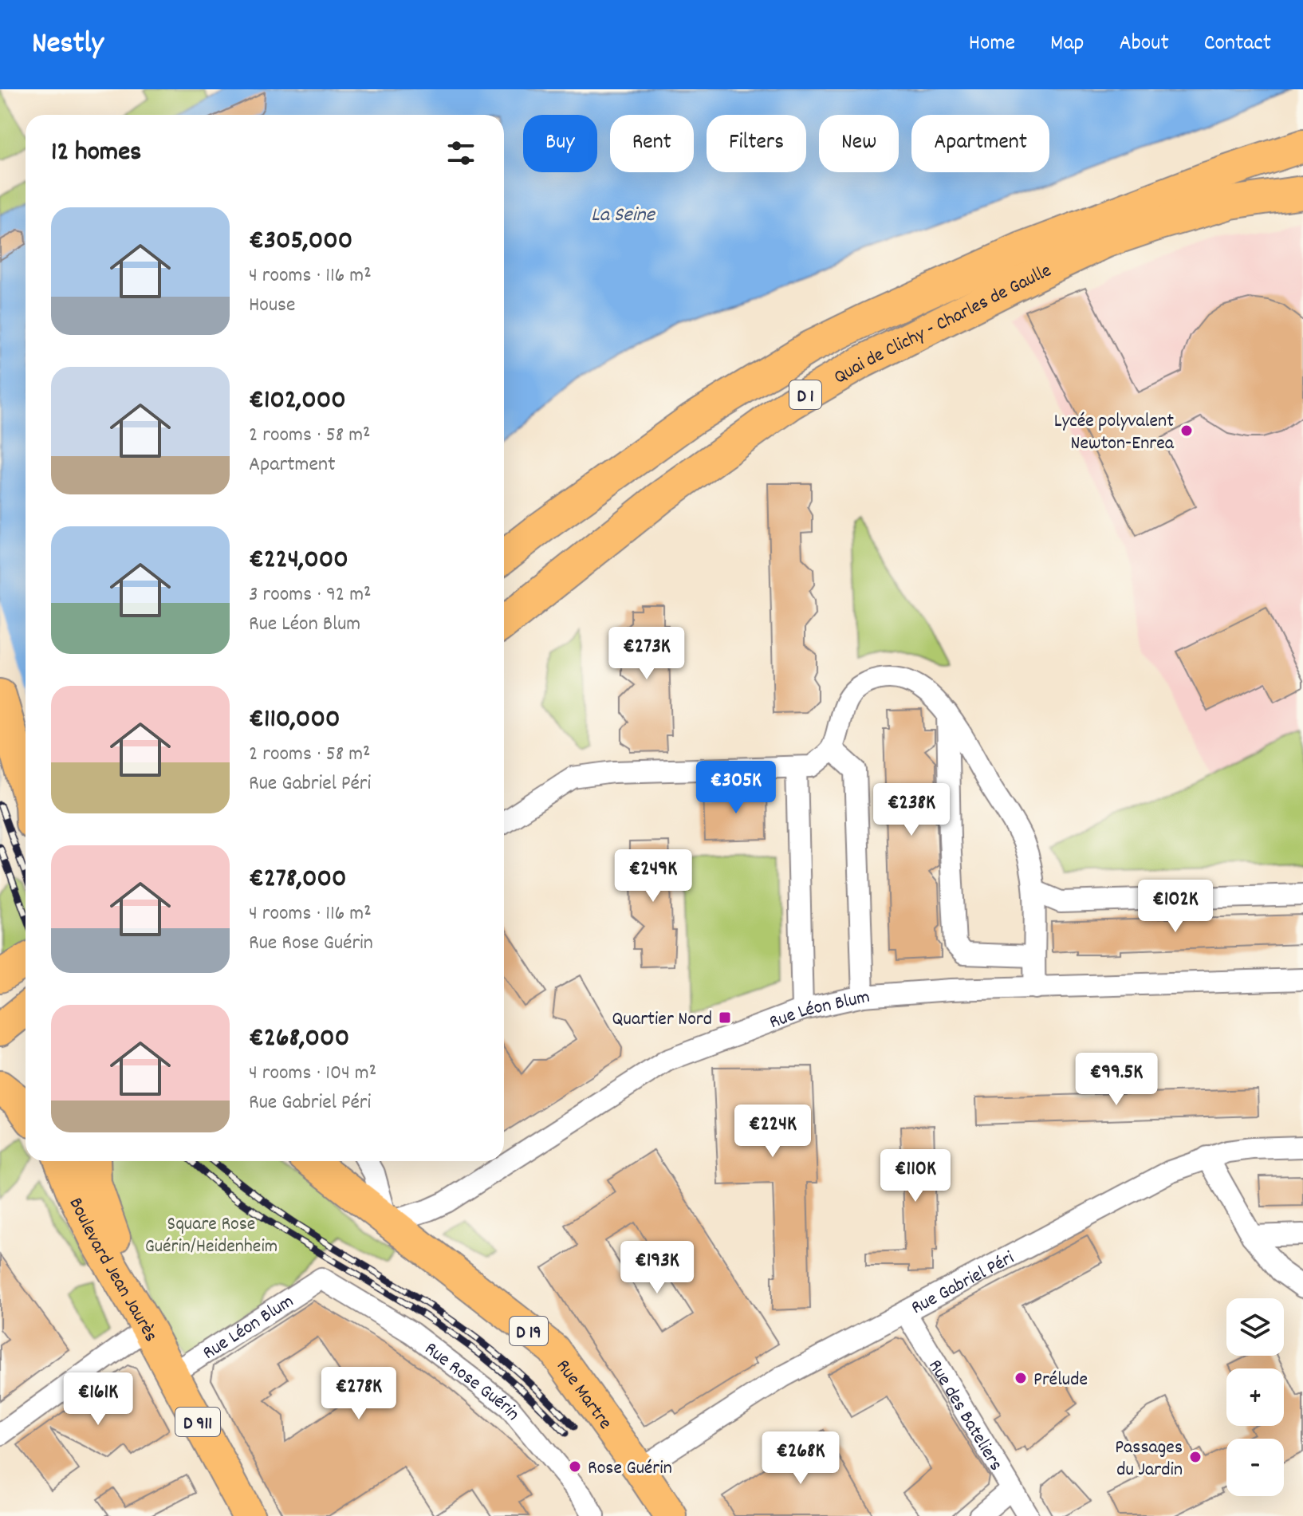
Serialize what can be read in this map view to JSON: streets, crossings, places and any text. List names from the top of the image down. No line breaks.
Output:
{"streets":{"main road":["Quai de Clichy - Charles de Gaulle","D 1","Boulevard Jean Jaurès","D 19","Rue Martre","D 911"],"street":["Rue Léon Blum","Rue Gabriel Péri","Rue Rose Guérin","Rue des Bateliers"]},"crossings":[["Rue Léon Blum","Boulevard Jean Jaurès"],["Rue Léon Blum","Rue Rose Guérin"],["Rue Léon Blum","Rue Martre"],["Rue Gabriel Péri","Rue Martre"],["Rue Gabriel Péri","Rue des Bateliers"]],"water":["La Seine"],"parks":["Square Rose Guérin/Heidenheim"],"places":{"other":["Lycée polyvalent Newton-Enrea","Prélude","Passages du Jardin","Rose Guérin"],"transit":["Quartier Nord"]},"page":{"header":"Nestly","nav":["Home","Map","About","Contact"],"chip":["Buy","Rent","Filters","New","Apartment"],"heading":"12 homes","list":[{"name":"€305,000","note":"4 rooms · 116 m² · House"},{"name":"€102,000","note":"2 rooms · 58 m² · Apartment"},{"name":"€224,000","note":"3 rooms · 92 m² · Rue Léon Blum"},{"name":"€110,000","note":"2 rooms · 58 m² · Rue Gabriel Péri"},{"name":"€278,000","note":"4 rooms · 116 m² · Rue Rose Guérin"},{"name":"€268,000","note":"4 rooms · 104 m² · Rue Gabriel Péri"}],"price":["€273K","€305K","€238K","€249K","€102K","€99.5K","€224K","€110K","€193K","€278K","€161K","€268K"],"map_buttons":["+","−"]}}
